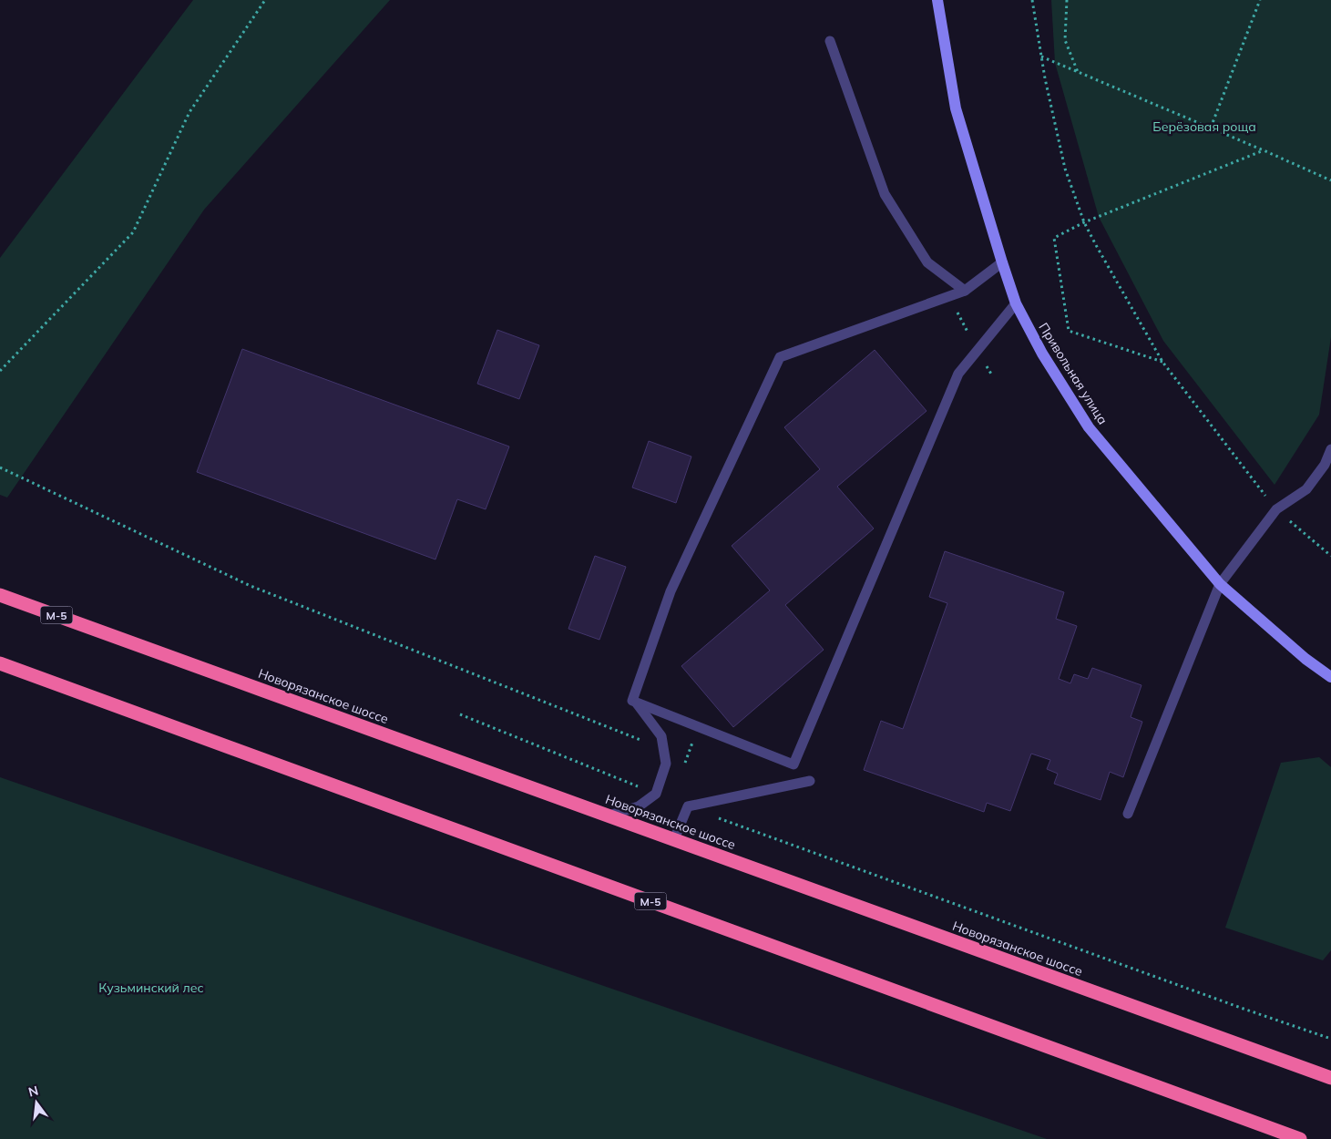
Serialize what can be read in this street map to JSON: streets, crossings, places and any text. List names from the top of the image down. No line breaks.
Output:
{"streets":{"highway":["М-5","Новорязанское шоссе"],"main road":["Привольная улица"]},"parks":["Берёзовая роща","Кузьминский лес"],"north":"top"}
